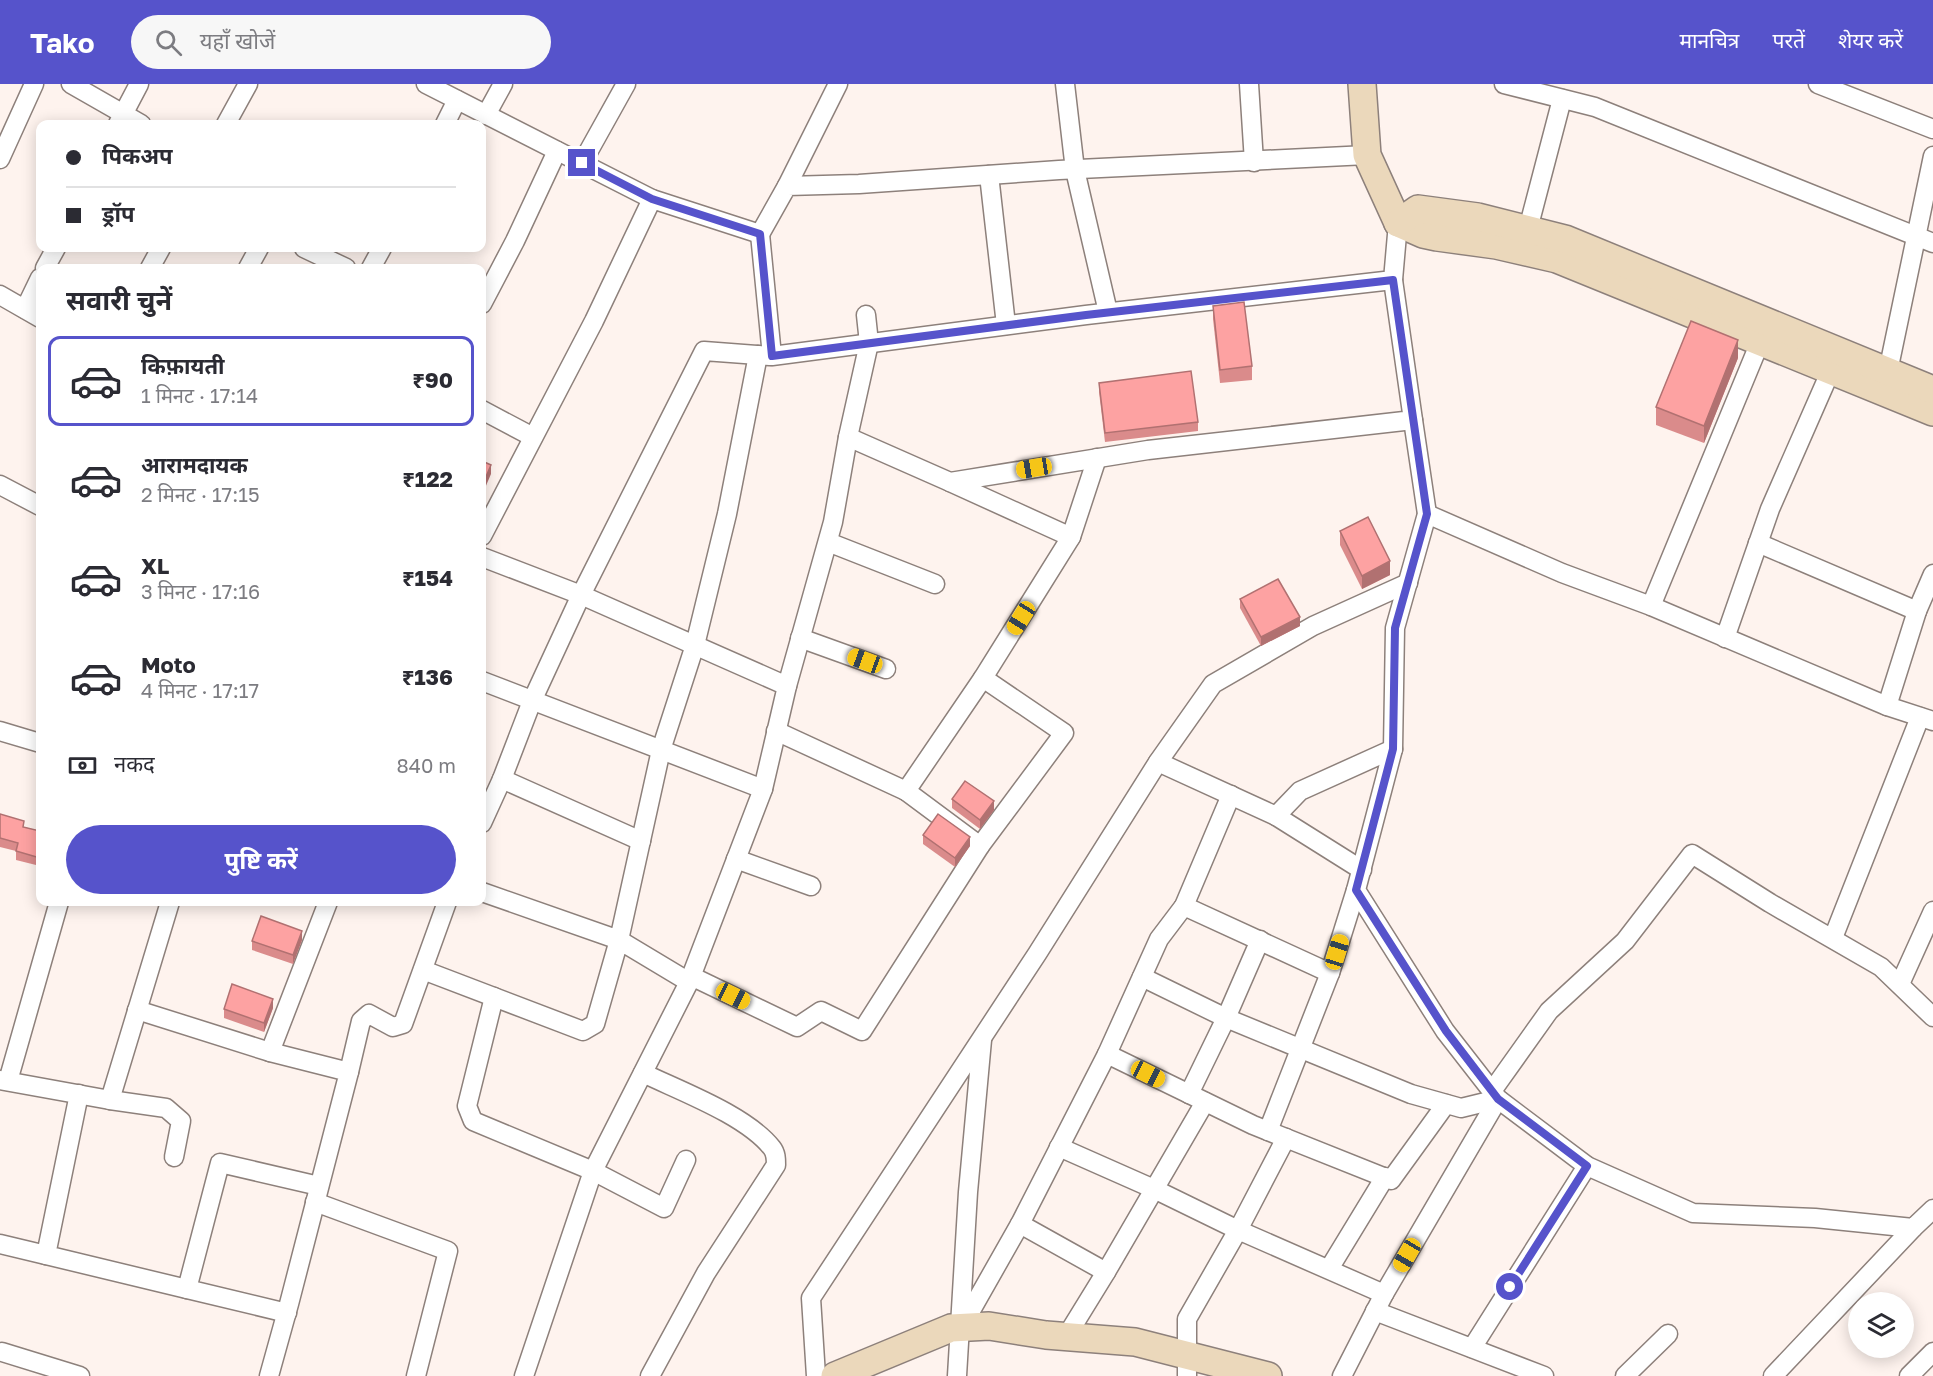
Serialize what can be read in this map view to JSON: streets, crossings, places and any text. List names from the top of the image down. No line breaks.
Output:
{"page":{"header":"Tako","search":"यहाँ खोजें","nav":["मानचित्र","परतें","शेयर करें"],"banner":["पिकअप","ड्रॉप"],"heading":"सवारी चुनें","list":[{"name":"किफ़ायती","note":"1 मिनट · 17:14","value":"₹90"},{"name":"आरामदायक","note":"2 मिनट · 17:15","value":"₹122"},{"name":"XL","note":"3 मिनट · 17:16","value":"₹154"},{"name":"Moto","note":"4 मिनट · 17:17","value":"₹136"}],"pay":["नकद","840 m"],"buttons":"पुष्टि करें"}}
